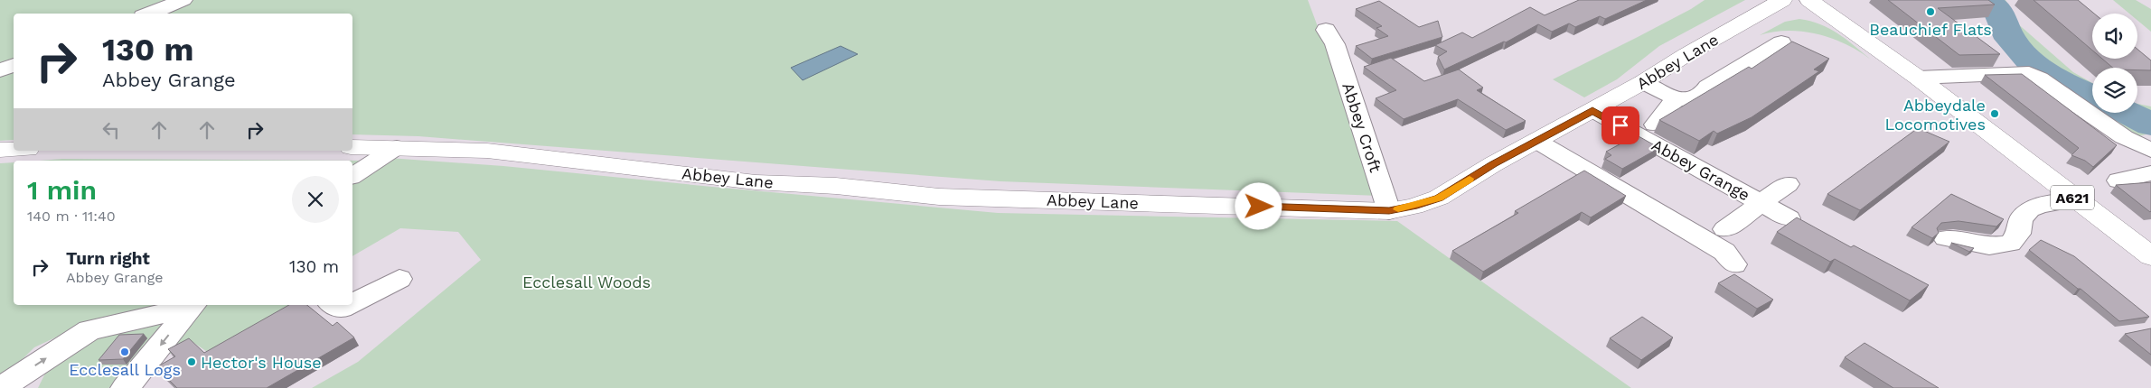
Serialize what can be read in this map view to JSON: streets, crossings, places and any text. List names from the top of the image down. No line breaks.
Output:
{"streets":{"main road":["Abbey Lane","A621"],"street":["Abbey Croft","Abbey Grange"]},"crossings":[["Abbey Lane","Abbey Croft"],["Abbey Lane","Abbey Grange"]],"parks":["Ecclesall Woods"],"places":["Beauchief Flats","Abbeydale Locomotives","Ecclesall Logs","Hector's House"],"page":{"turn":["130 m","Abbey Grange"],"heading":["1 min","140 m · 11:40"],"list":[{"name":"Turn right","note":"Abbey Grange","value":"130 m"}]}}
